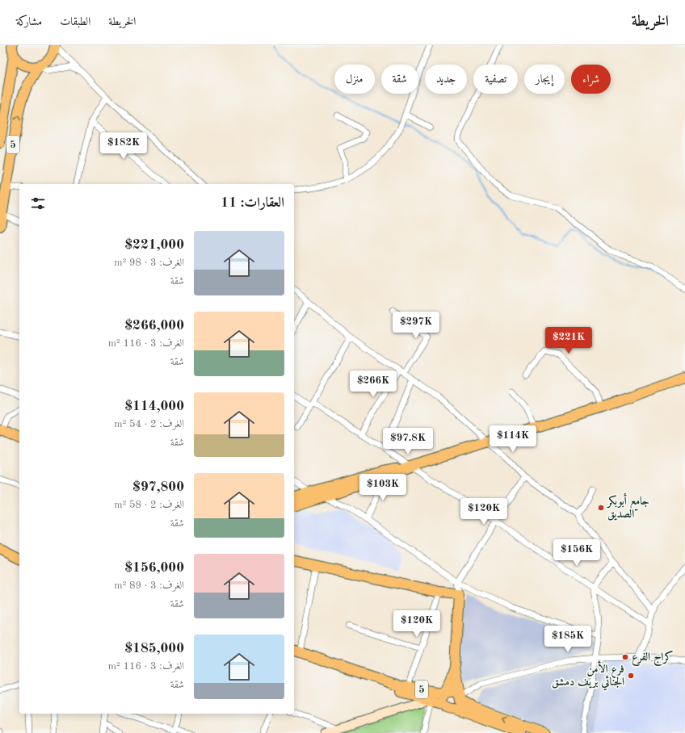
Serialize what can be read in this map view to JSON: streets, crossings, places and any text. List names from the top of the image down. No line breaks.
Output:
{"streets":{"main road":["5"]},"places":["جامع أبوبكر الصديق","كراج الفرع","فرع الأمن الجنائي بريف دمشق"],"page":{"header":"الخريطة","nav":["الخريطة","الطبقات","مشاركة"],"chip":["شراء","إيجار","تصفية","جديد","شقة","منزل"],"price":["$182K","$297K","$221K","$266K","$114K","$97.8K","$103K","$120K","$156K","$120K","$185K"],"heading":"العقارات: 11","list":[{"name":"$221,000","note":"الغرف: 3 · 98 m² · شقة"},{"name":"$266,000","note":"الغرف: 3 · 116 m² · شقة"},{"name":"$114,000","note":"الغرف: 2 · 54 m² · شقة"},{"name":"$97,800","note":"الغرف: 2 · 58 m² · شقة"},{"name":"$156,000","note":"الغرف: 3 · 89 m² · شقة"},{"name":"$185,000","note":"الغرف: 3 · 116 m² · شقة"}]}}
